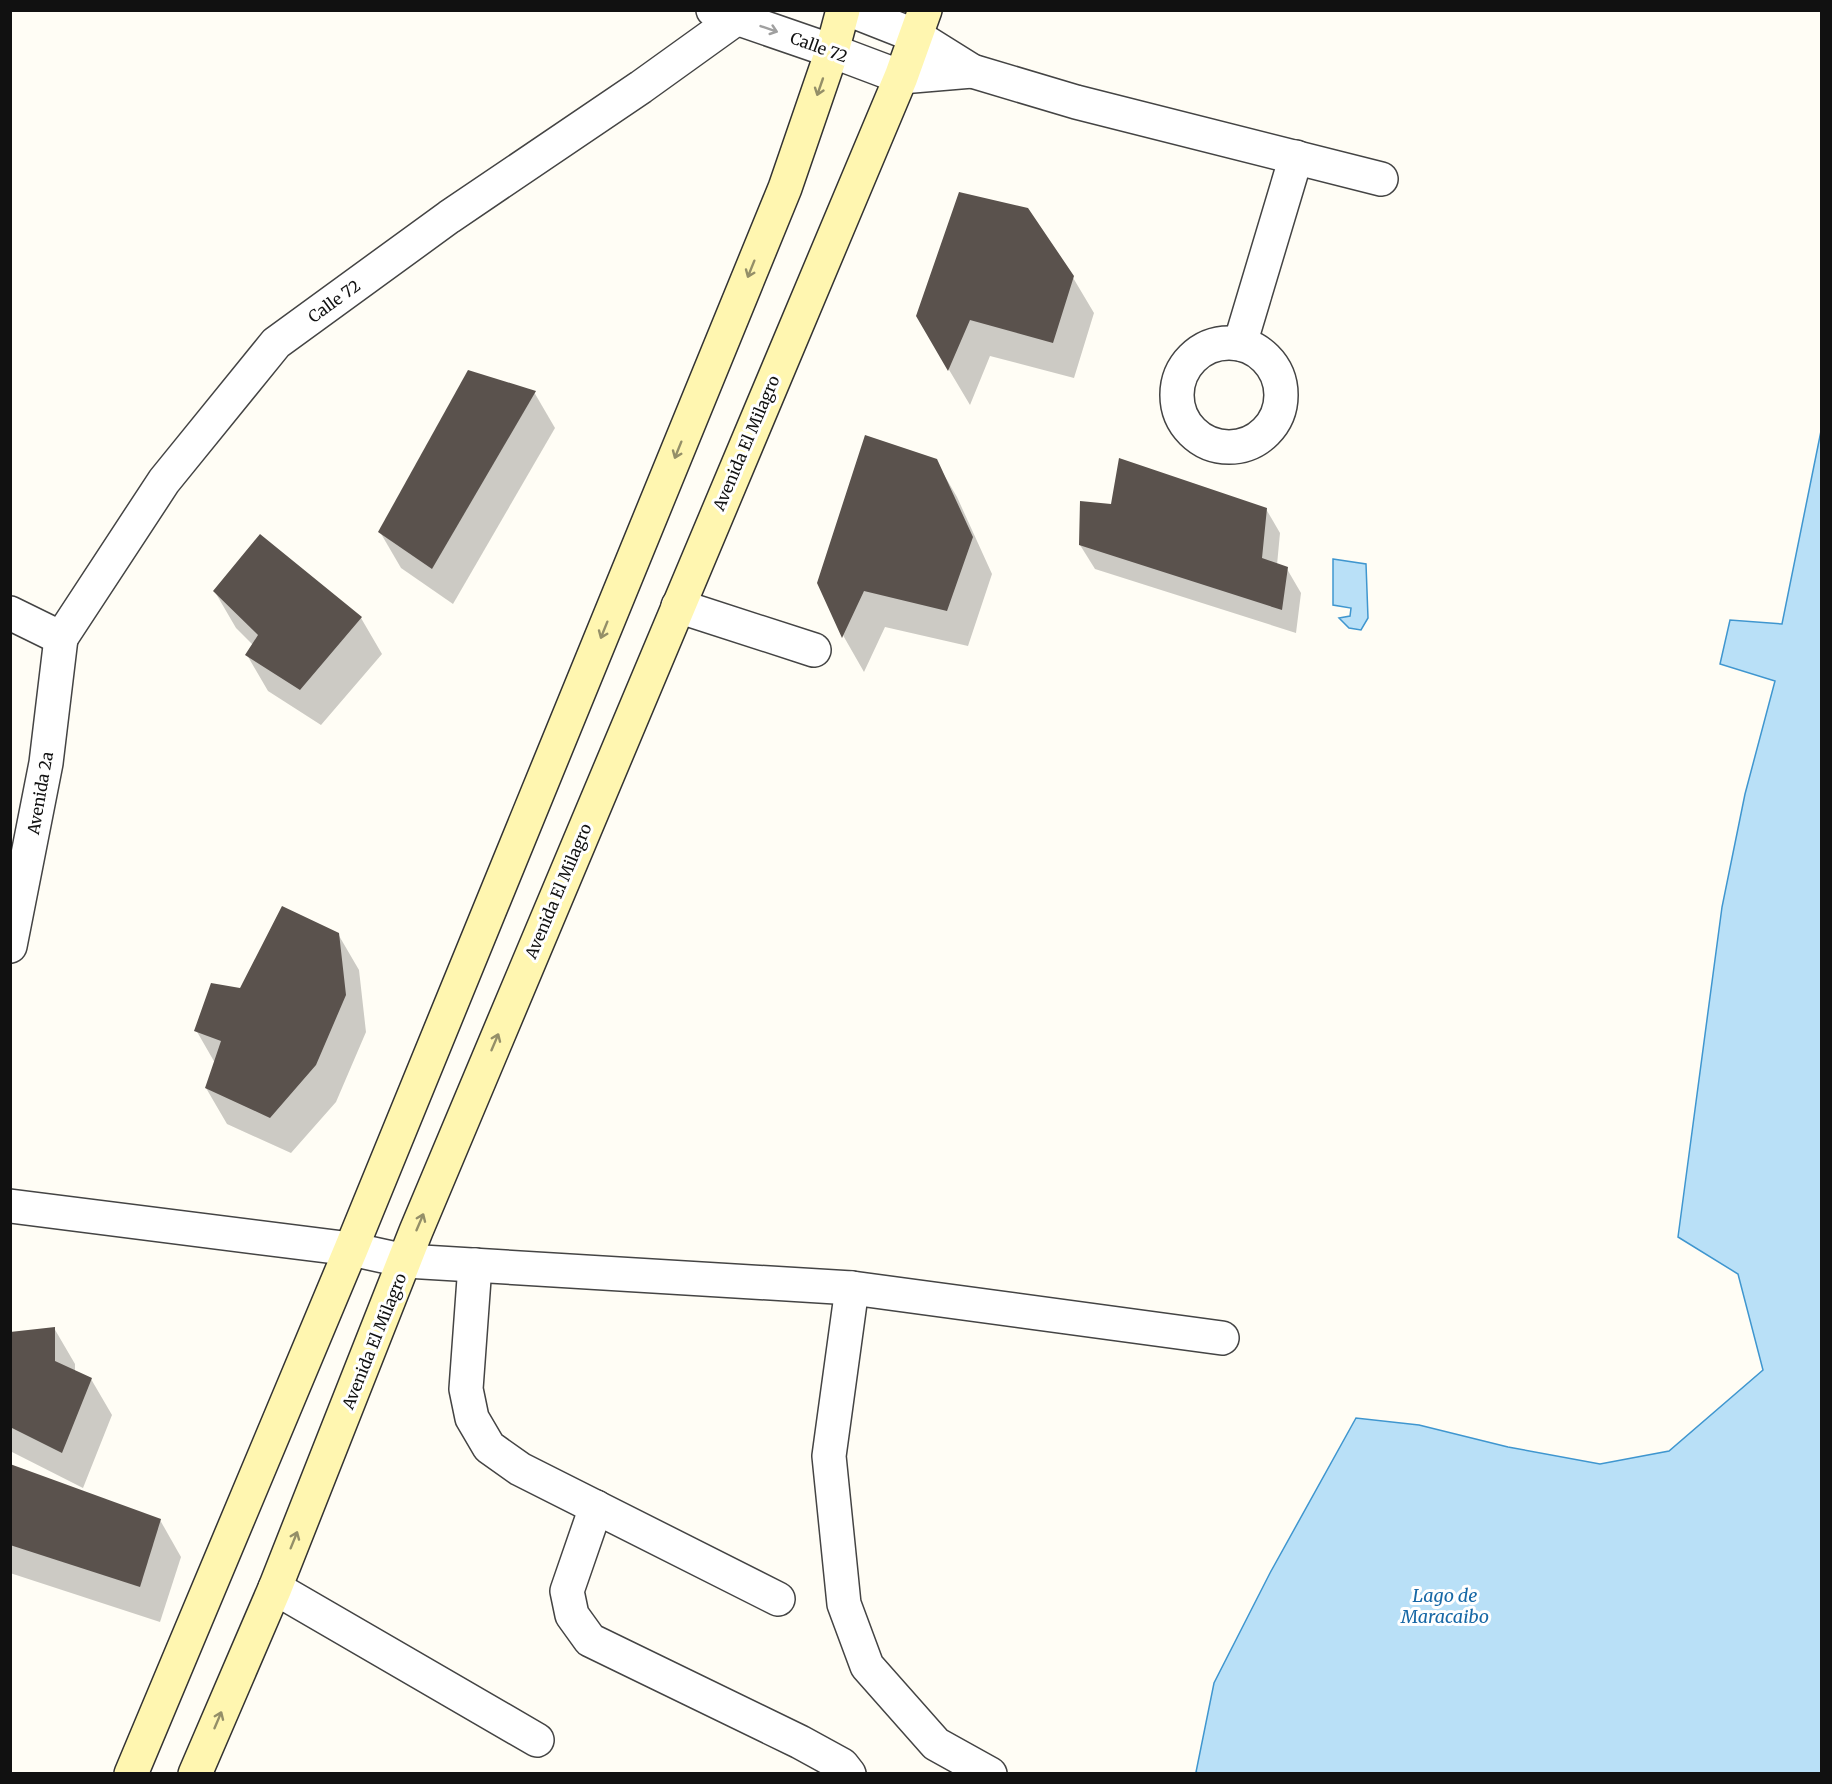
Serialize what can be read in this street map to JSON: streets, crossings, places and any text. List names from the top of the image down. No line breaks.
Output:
{"streets":{"main road":["Avenida El Milagro"],"street":["Calle 72","Avenida 2a"]},"crossings":[["Calle 72","Avenida El Milagro"],["Calle 72","Avenida 2a"]],"water":["Lago de Maracaibo"]}
